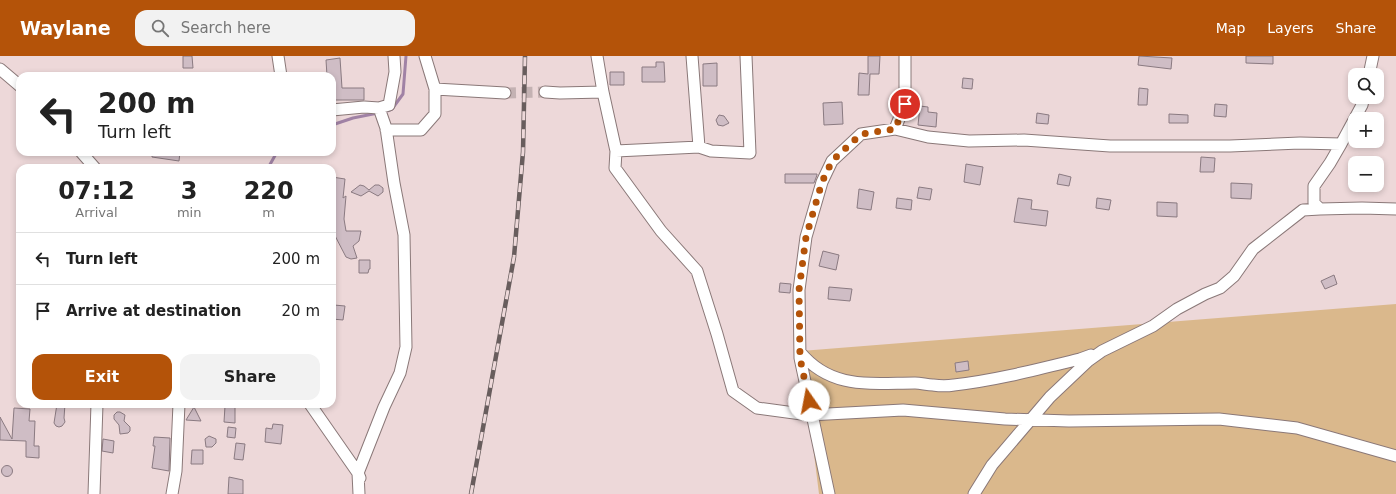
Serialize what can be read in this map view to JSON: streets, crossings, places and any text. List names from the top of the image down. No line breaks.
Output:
{"page":{"header":"Waylane","search":"Search here","nav":["Map","Layers","Share"],"map_buttons":["+","−"],"turn":["200 m","Turn left"],"eta":["07:12","Arrival","3","min","220","m"],"list":[{"name":"Turn left","value":"200 m"},{"name":"Arrive at destination","value":"20 m"}],"buttons":["Exit","Share"]}}
